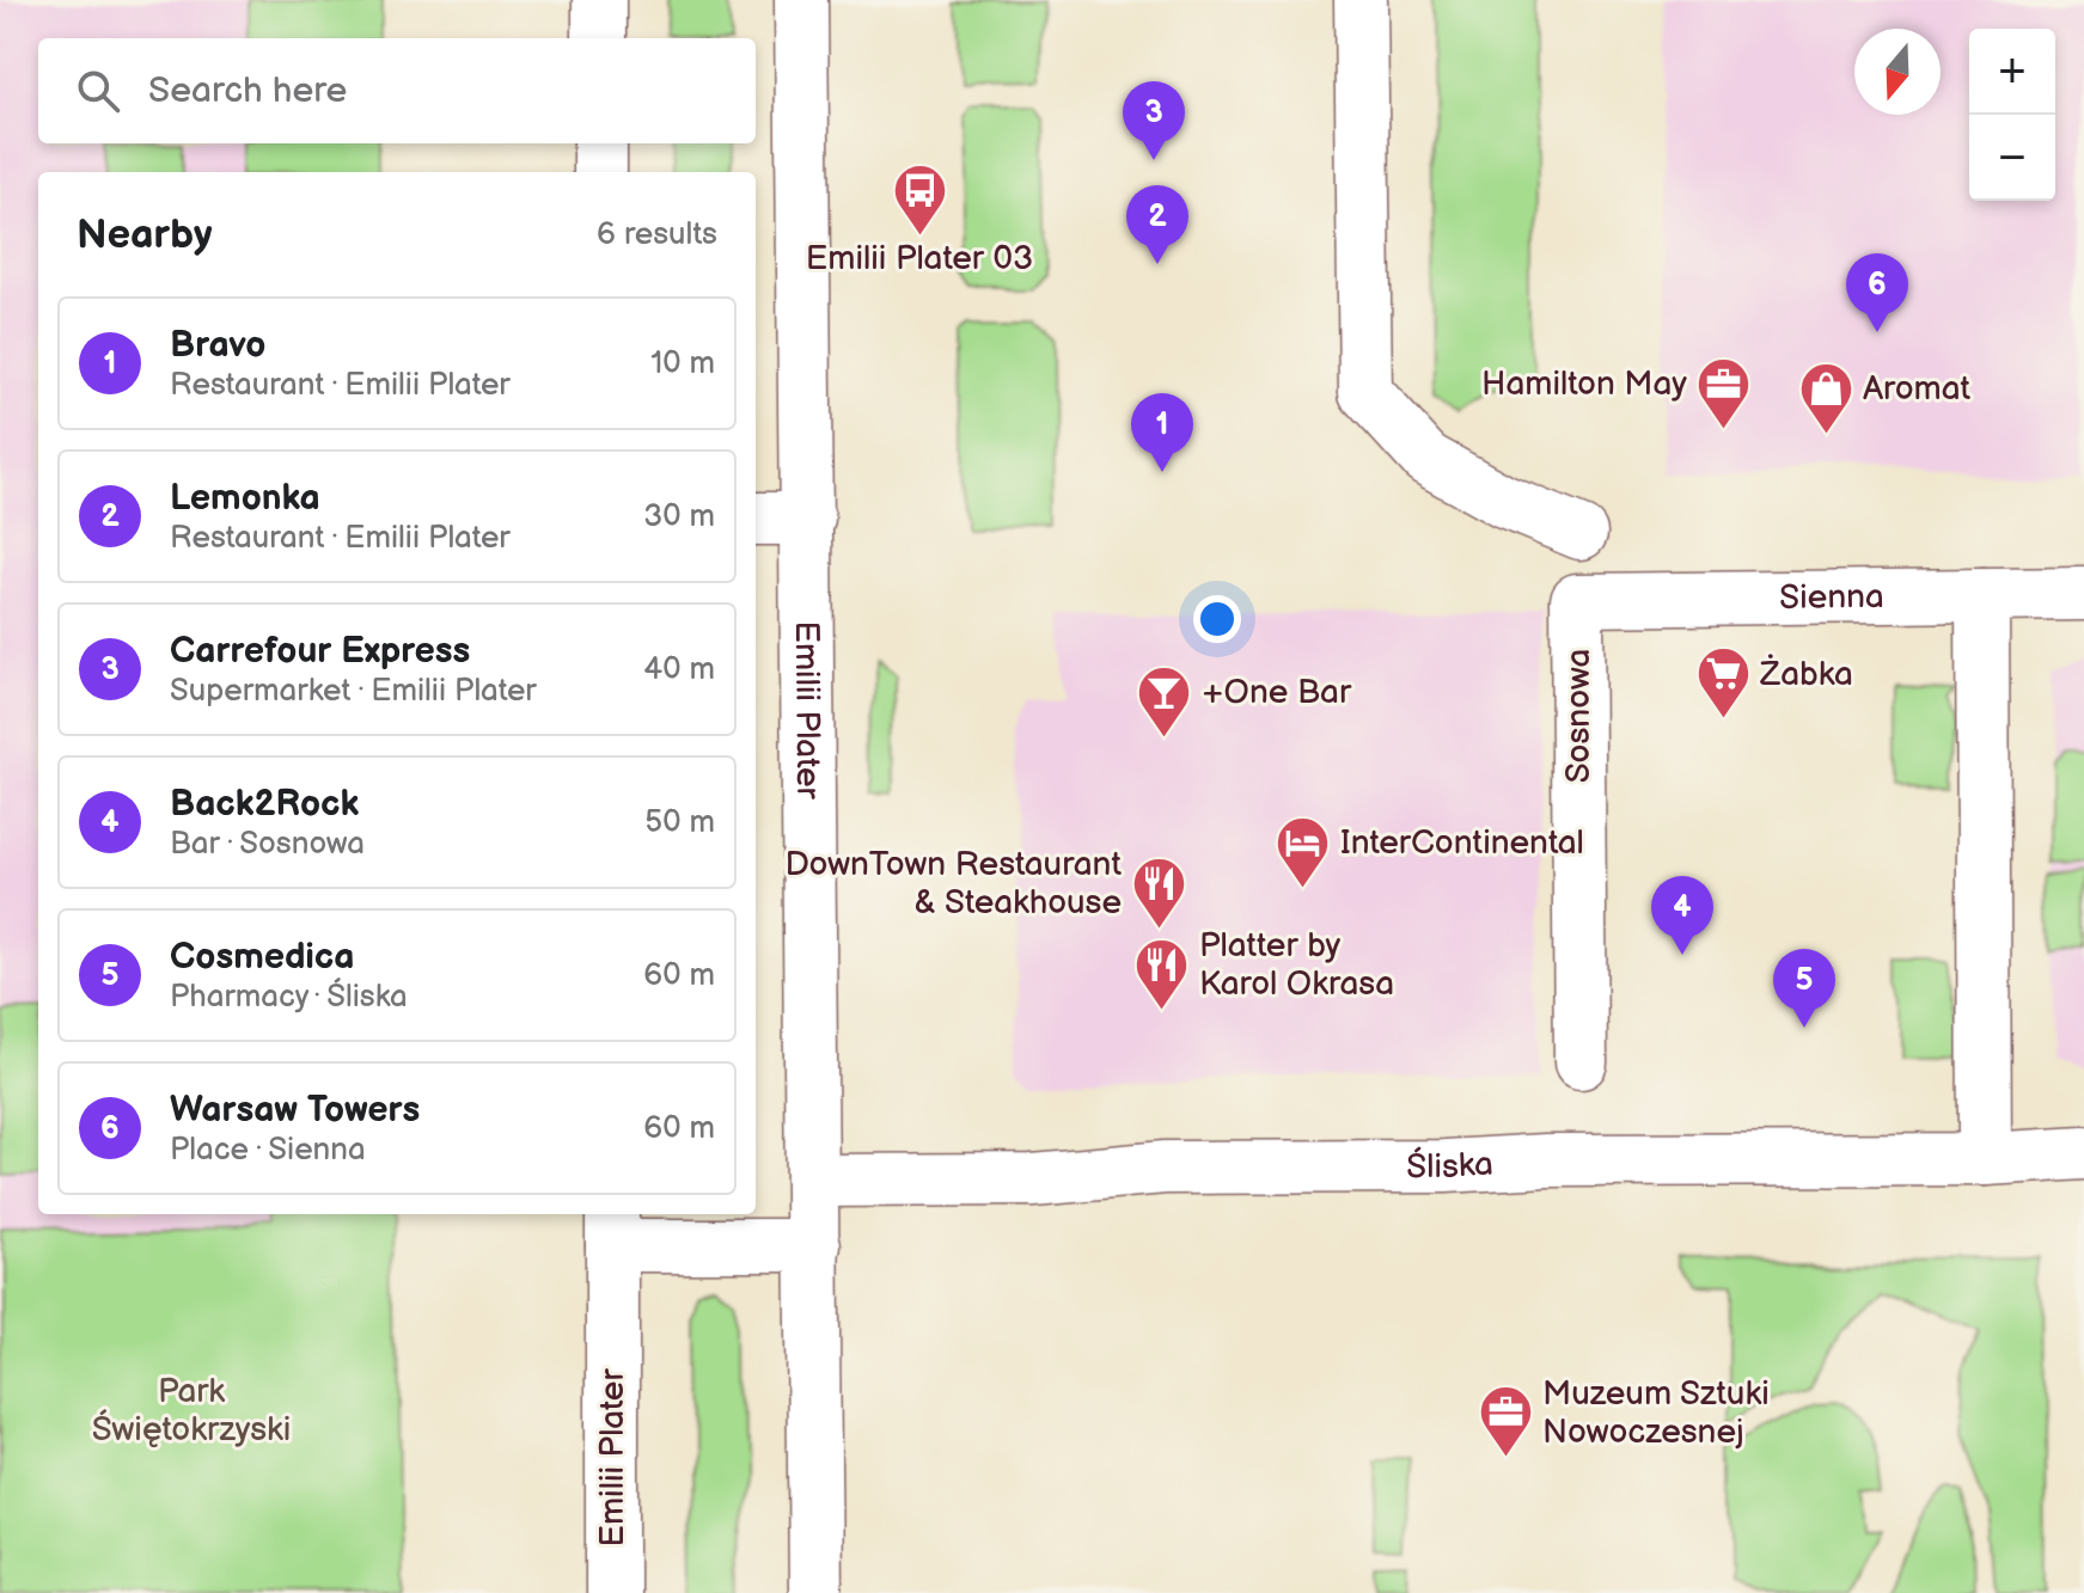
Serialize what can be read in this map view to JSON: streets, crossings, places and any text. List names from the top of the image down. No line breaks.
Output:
{"streets":{"street":["Sienna","Emilii Plater","Sosnowa","Śliska"]},"crossings":[["Sienna","Sosnowa"],["Emilii Plater","Śliska"]],"parks":["Park Świętokrzyski"],"places":{"bus stop":["Emilii Plater 03"],"office":["Hamilton May","Muzeum Sztuki Nowoczesnej"],"shop":["Aromat"],"supermarket":["Żabka"],"bar":["+One Bar"],"hotel":["InterContinental"],"restaurant":["DownTown Restaurant & Steakhouse","Platter by Karol Okrasa"]},"north":"bottom","page":{"map_buttons":["+","−"],"search":"Search here","pins":["3","2","6","1","4","5"],"heading":["Nearby","6 results"],"list":[{"mark":"1","name":"Bravo","note":"Restaurant · Emilii Plater","value":"10 m"},{"mark":"2","name":"Lemonka","note":"Restaurant · Emilii Plater","value":"30 m"},{"mark":"3","name":"Carrefour Express","note":"Supermarket · Emilii Plater","value":"40 m"},{"mark":"4","name":"Back2Rock","note":"Bar · Sosnowa","value":"50 m"},{"mark":"5","name":"Cosmedica","note":"Pharmacy · Śliska","value":"60 m"},{"mark":"6","name":"Warsaw Towers","note":"Place · Sienna","value":"60 m"}]}}
